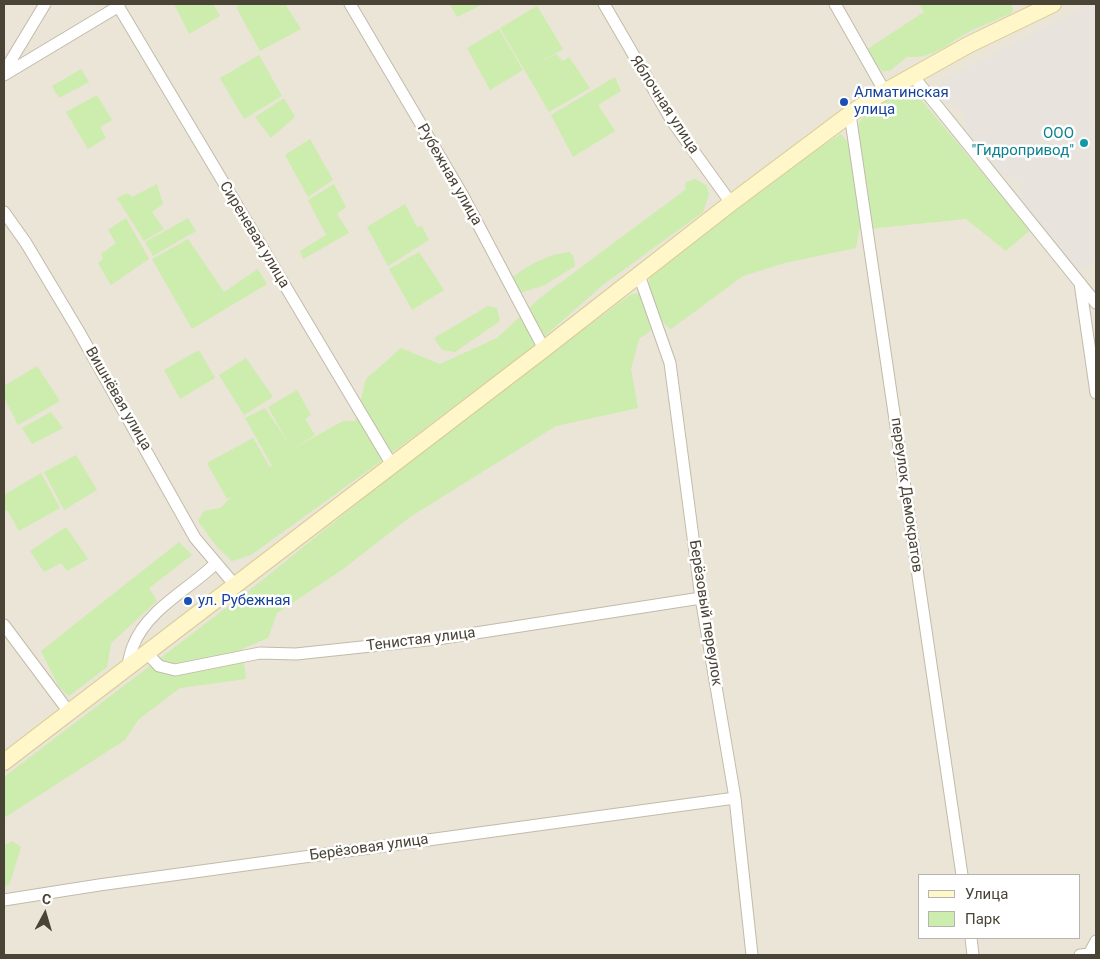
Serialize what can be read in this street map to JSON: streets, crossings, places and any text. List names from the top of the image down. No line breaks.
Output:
{"streets":{"street":["Яблочная улица","Рубежная улица","Сиреневая улица","Вишнёвая улица","переулок Демократов","Берёзовый переулок","Тенистая улица","Берёзовая улица"]},"crossings":[["Берёзовый переулок","Тенистая улица"],["Берёзовый переулок","Берёзовая улица"]],"places":["Алматинская улица","ООО \"Гидропривод\"","ул. Рубежная"],"legend":["Улица","Парк"],"north":"top"}
